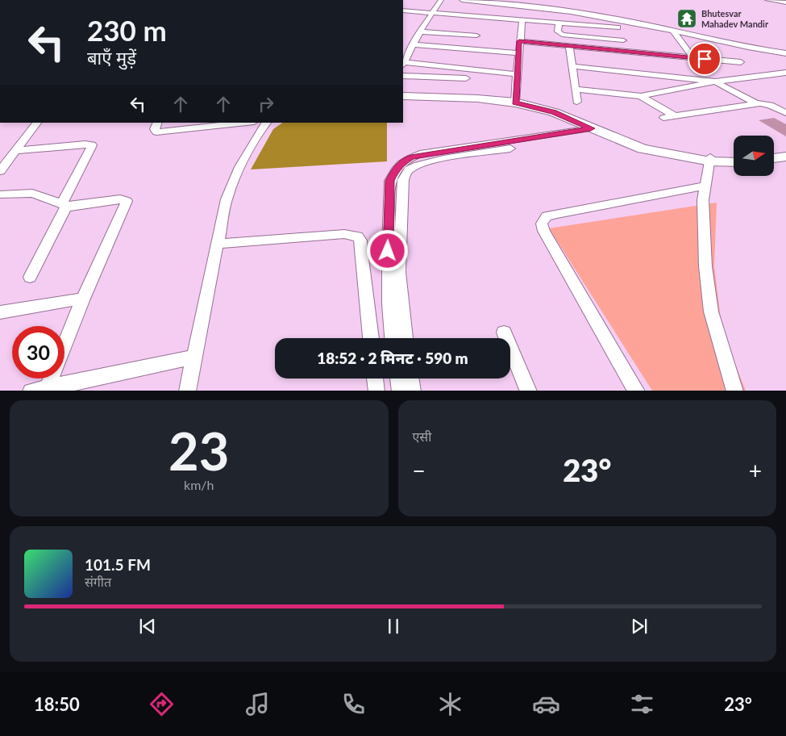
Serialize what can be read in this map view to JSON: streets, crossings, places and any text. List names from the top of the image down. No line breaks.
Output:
{"places":{"temple":["Bhutesvar Mahadev Mandir"]},"north":"right","page":{"turn":["230 m","बाएँ मुड़ें"],"limit":"30","trip":"18:52 · 2 मिनट · 590 m","tile":[["23","km/h"],"एसी"],"heat":["−","23°","+"],"song":["101.5 FM","संगीत"],"tabs":["18:50","23°"]}}
